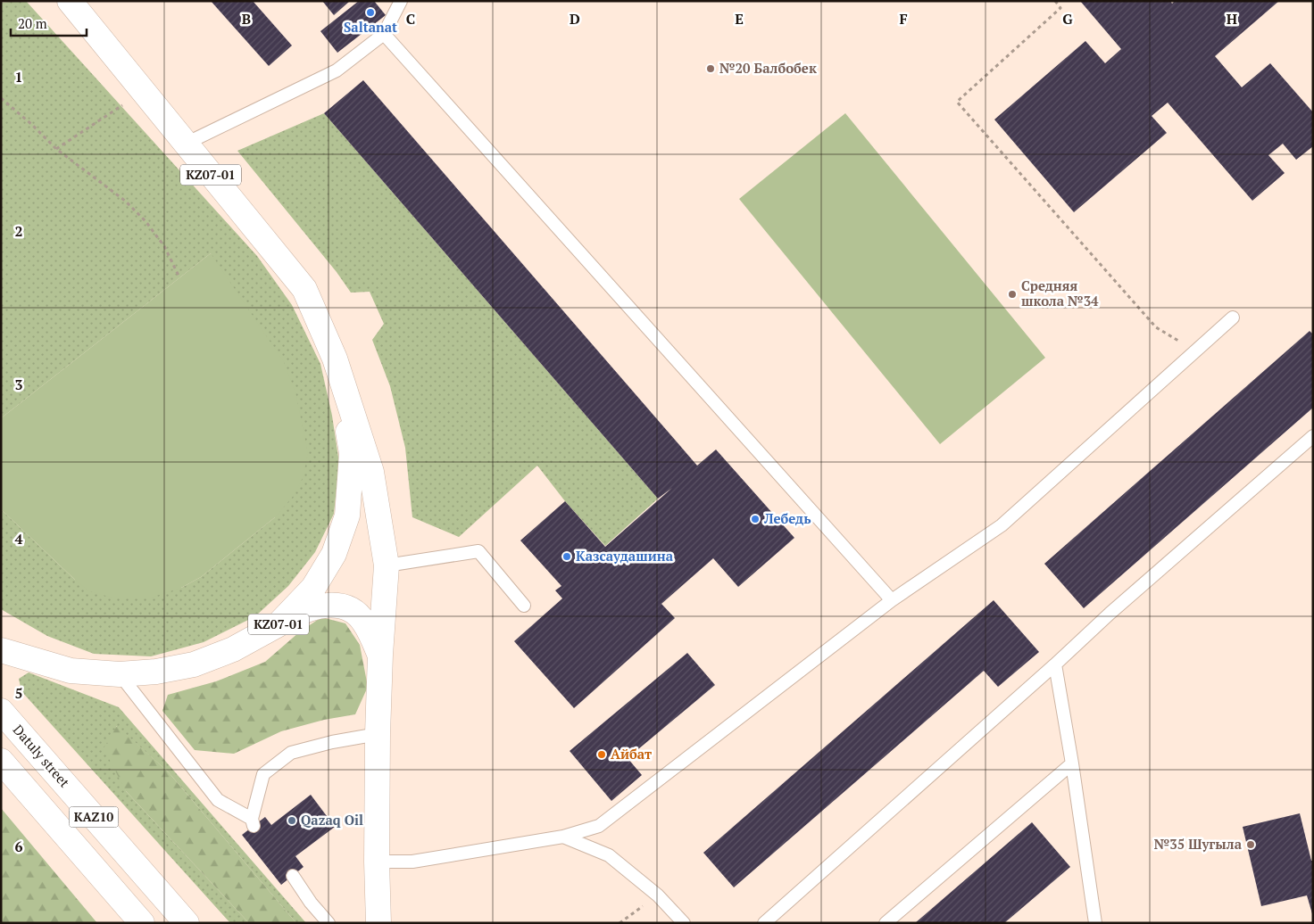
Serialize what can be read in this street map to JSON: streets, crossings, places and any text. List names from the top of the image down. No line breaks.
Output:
{"streets":{"main road":["KZ07-01","Datuly street","KAZ10"]},"places":["Saltanat","№20 Балбобек","Средняя школа №34","Лебедь","Казсаудашина","Айбат","Qazaq Oil","№35 Шугыла"],"scale_bar":"20 m","grid":{"columns":["B","C","D","E","F","G","H"],"rows":["1","2","3","4","5","6"]}}
